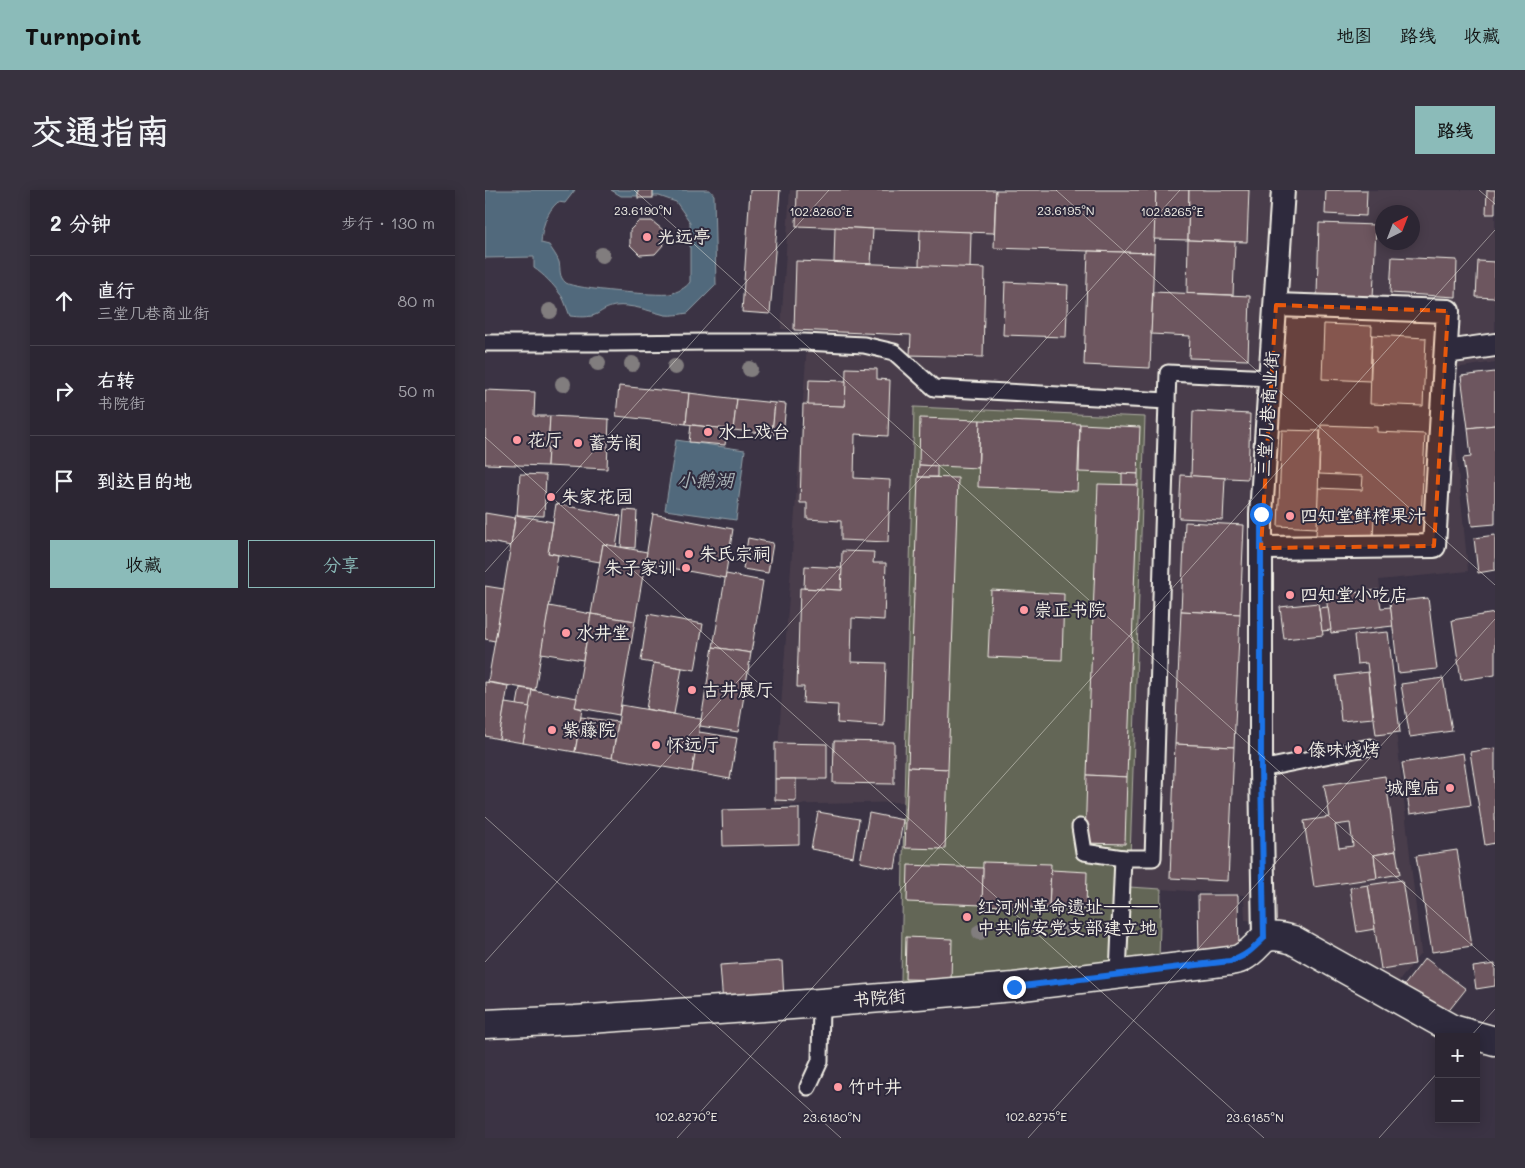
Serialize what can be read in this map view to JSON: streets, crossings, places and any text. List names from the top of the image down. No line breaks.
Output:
{"streets":{"street":["三堂几巷商业街","书院街"]},"crossings":[["三堂几巷商业街","书院街"]],"water":["小鹅湖"],"places":["光远亭","水上戏台","花厅","蓄芳阁","朱家花园","四知堂鲜榨果汁","朱氏宗祠","朱子家训","四知堂小吃店","崇正书院","水井堂","古井展厅","紫藤院","怀远厅","傣味烧烤","城隍庙","红河州革命遗址—— 中共临安党支部建立地","竹叶井"],"north":"top right","page":{"header":"Turnpoint","nav":["地图","路线","收藏"],"buttons":["路线",["收藏","分享"]],"title":"交通指南","heading":["2 分钟","步行 · 130 m"],"list":[["直行","三堂几巷商业街","80 m"],["右转","书院街","50 m"],"到达目的地"],"map_buttons":["+","−"]},"coordinates":["23.6190°N","23.6195°N","102.8260°E","102.8265°E","102.8270°E","102.8275°E","23.6180°N","23.6185°N"]}
